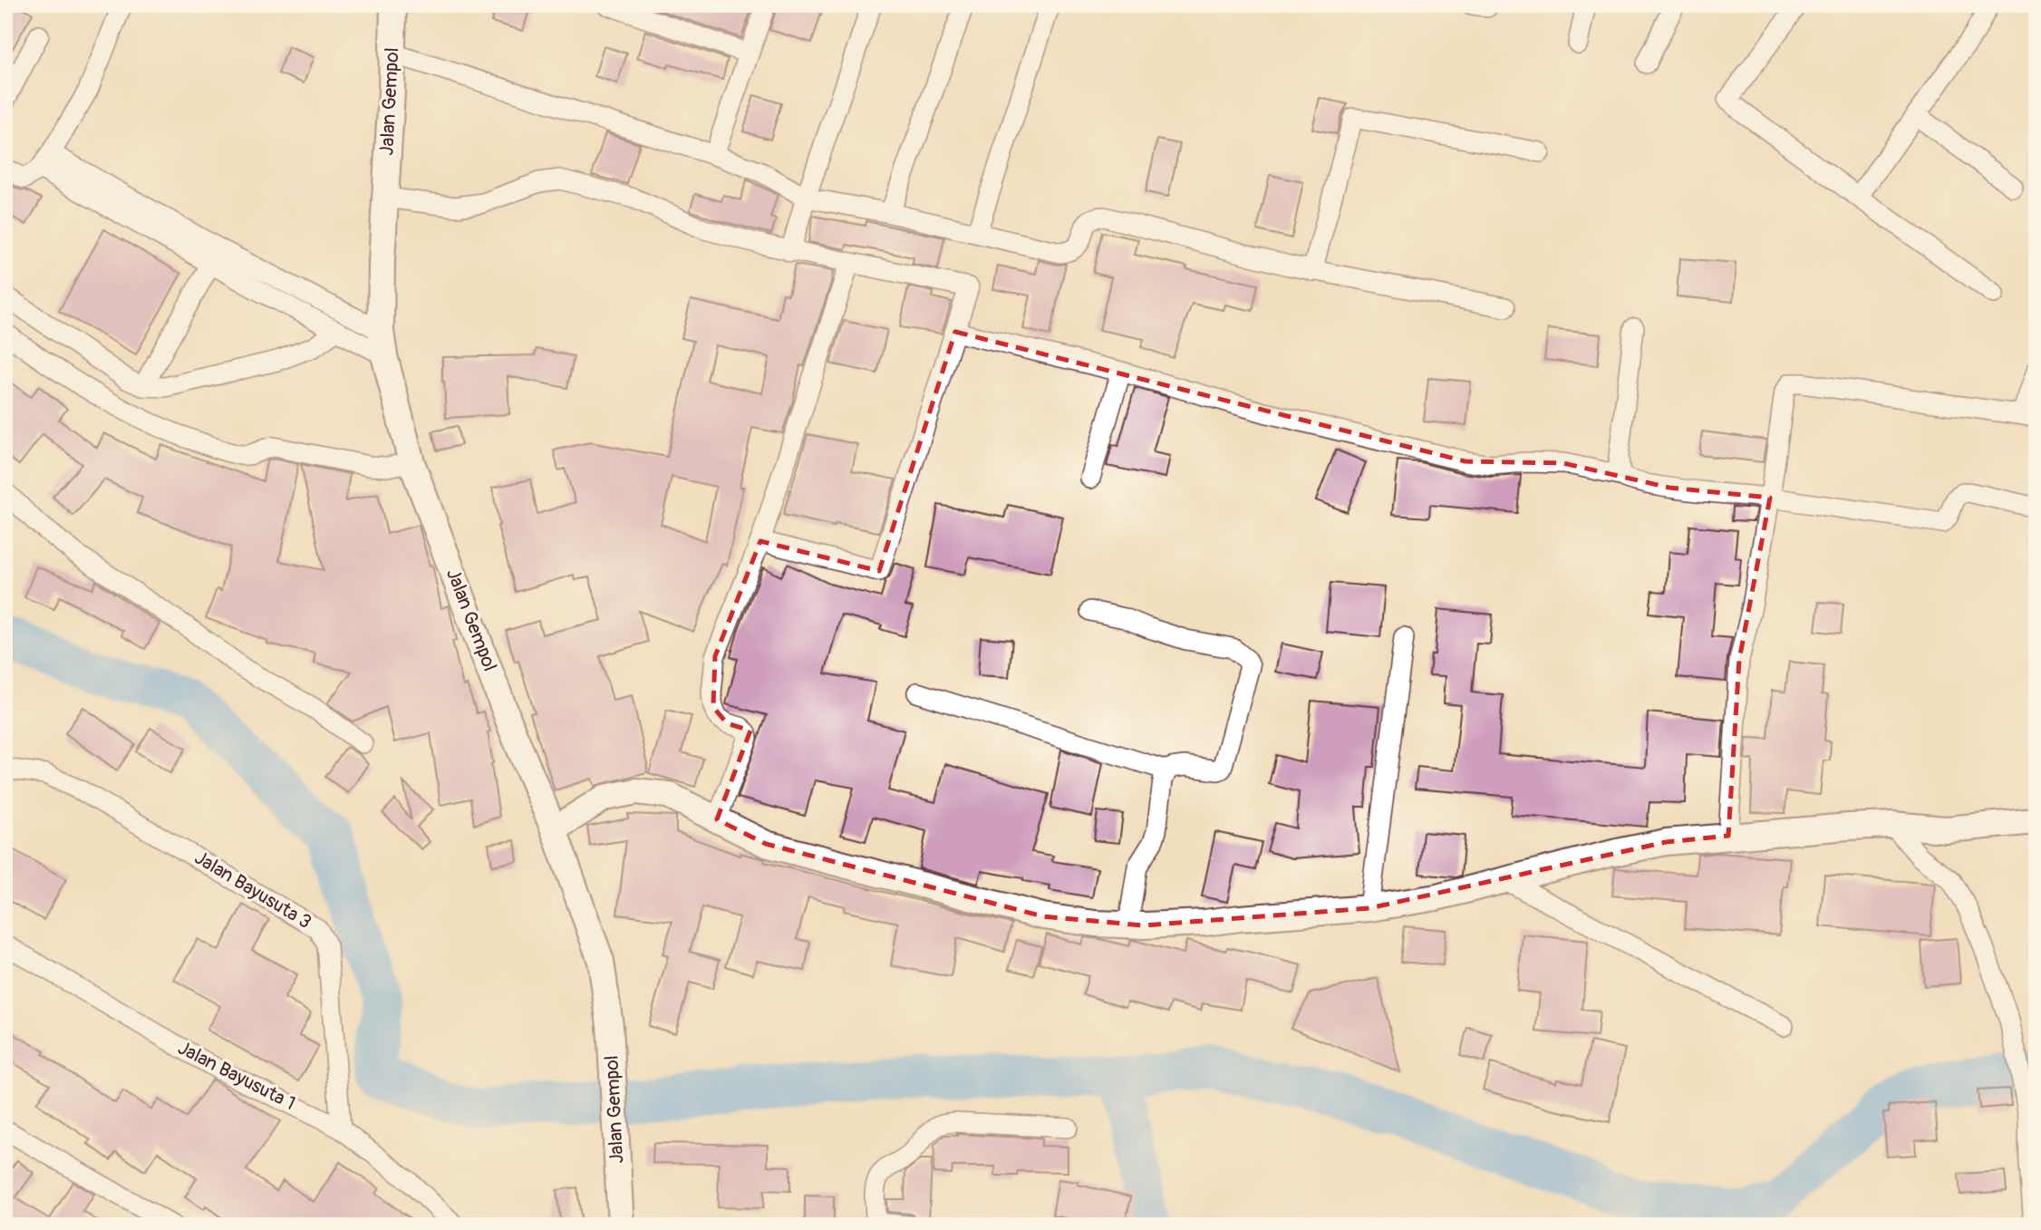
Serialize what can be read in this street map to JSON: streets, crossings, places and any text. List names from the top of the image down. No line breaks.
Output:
{"streets":{"street":["Jalan Gempol","Jalan Bayusuta 3","Jalan Bayusuta 1"]},"crossings":[["Jalan Bayusuta 3","Jalan Bayusuta 1"]]}
